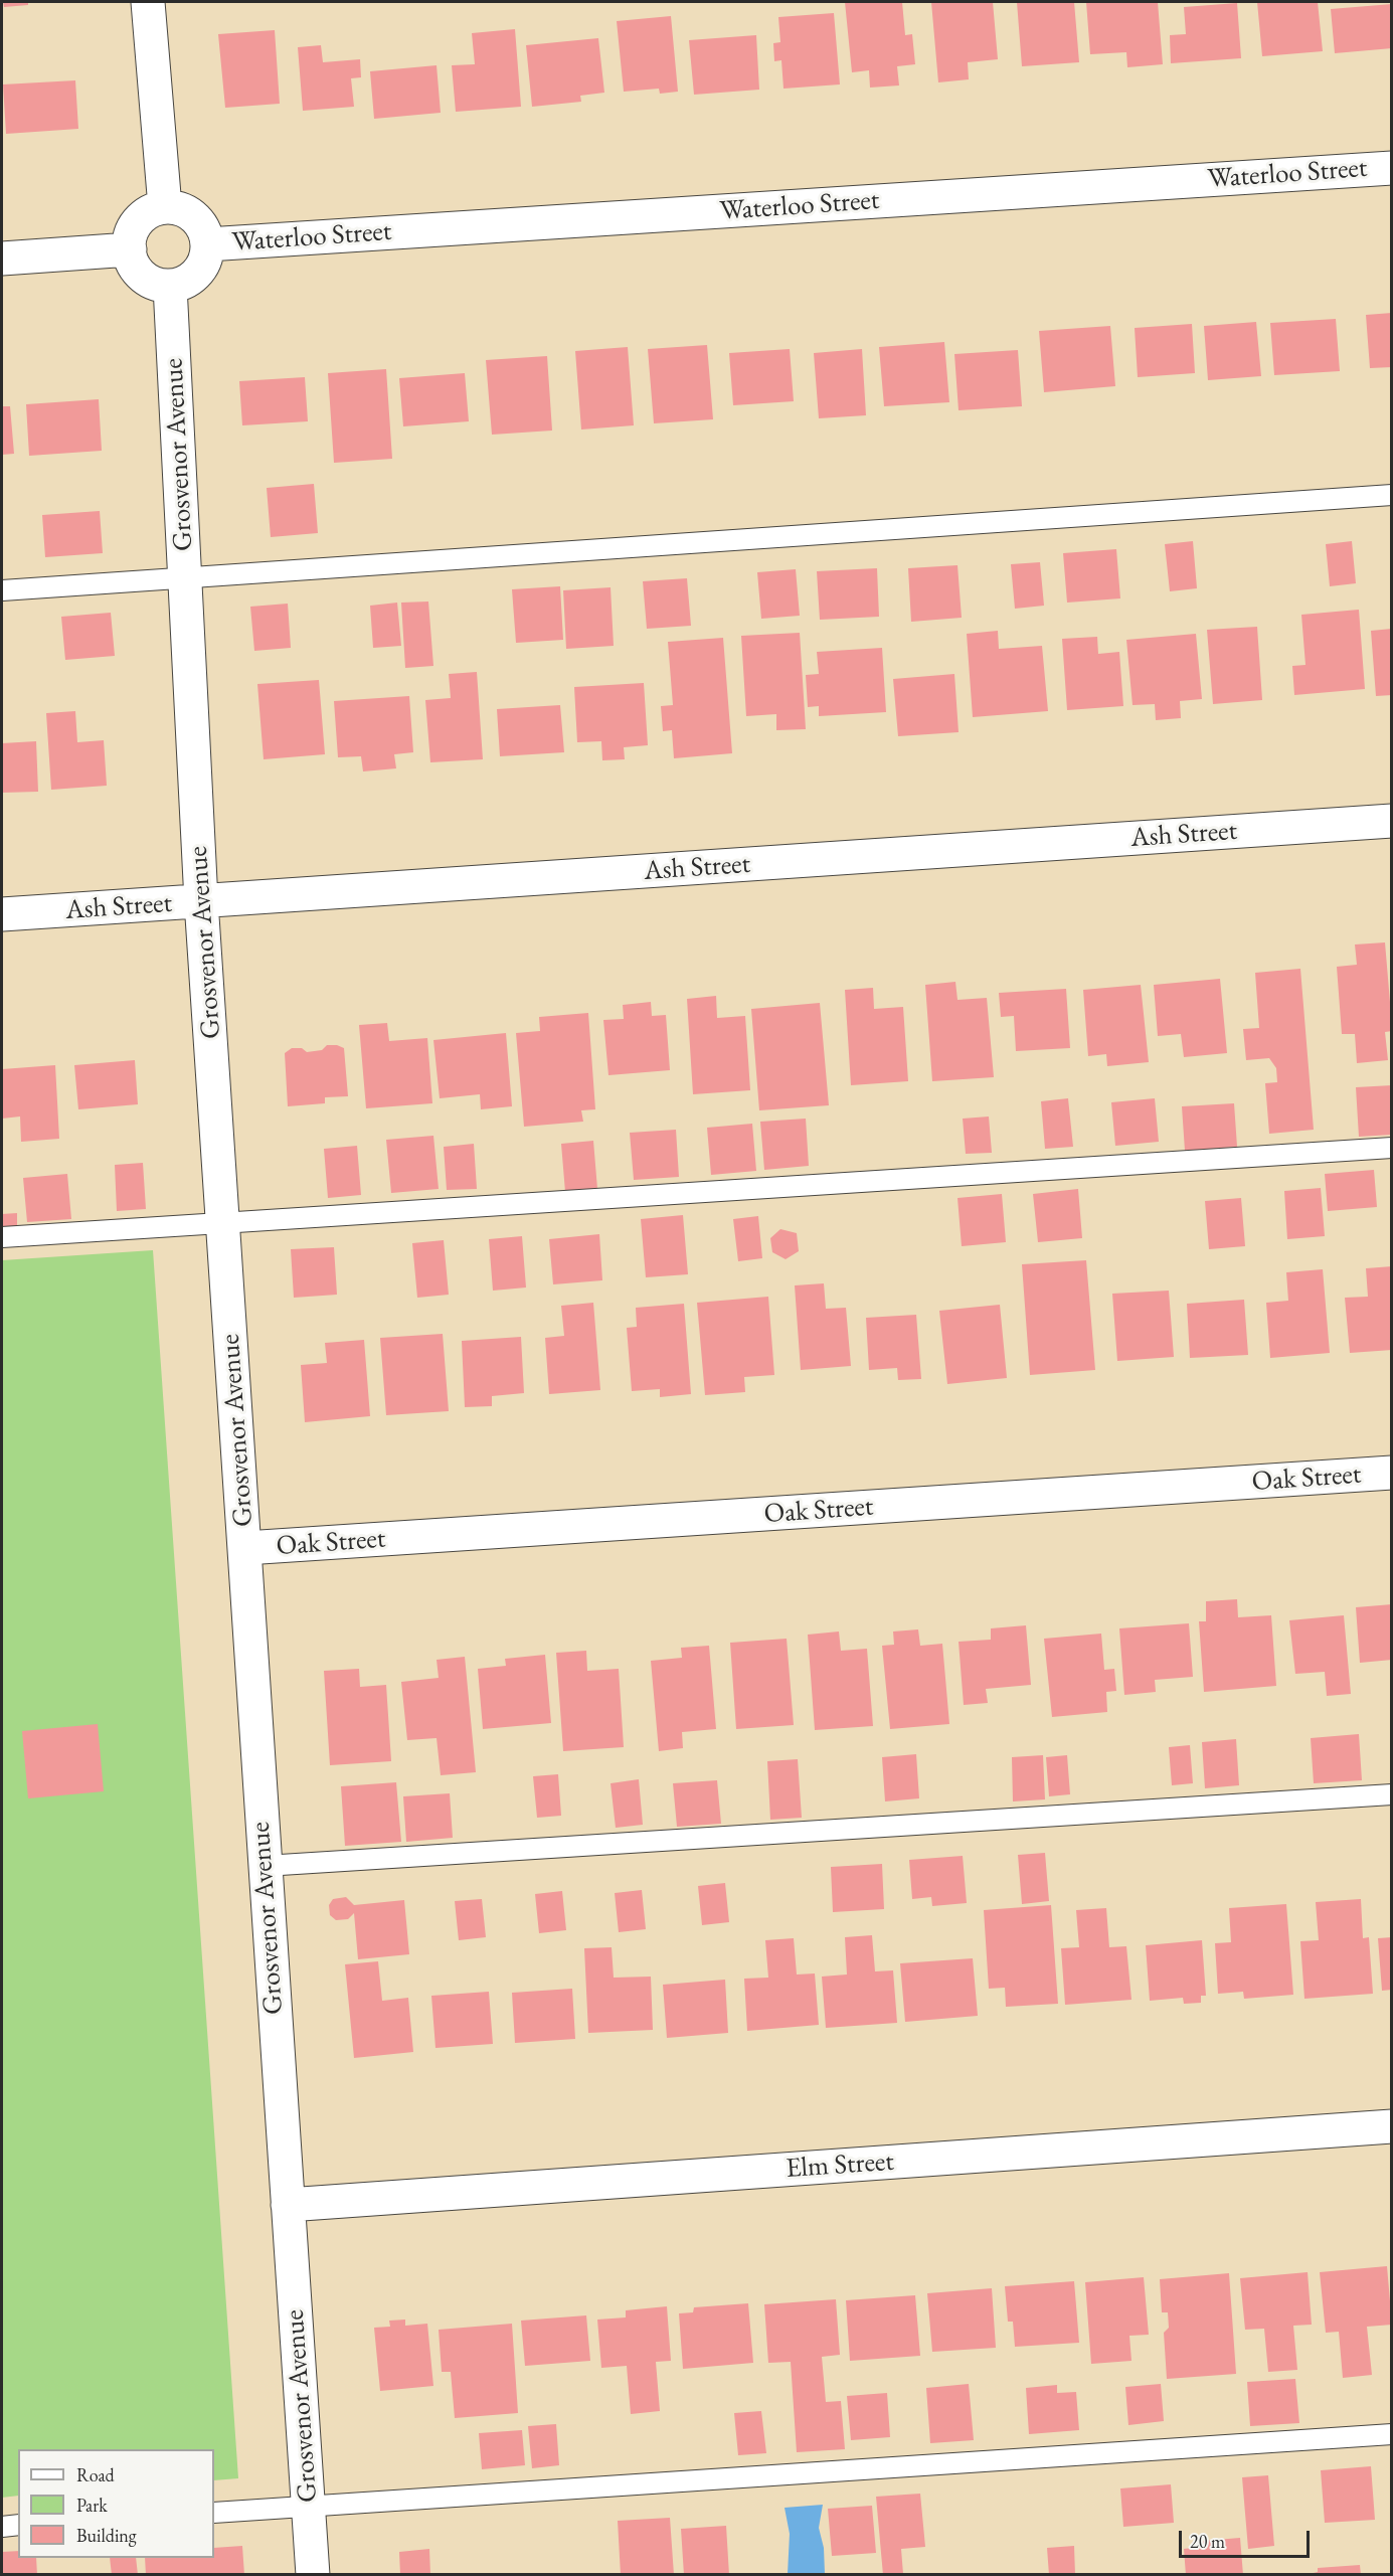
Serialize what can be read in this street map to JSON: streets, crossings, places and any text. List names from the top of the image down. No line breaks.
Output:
{"streets":{"street":["Waterloo Street","Grosvenor Avenue","Ash Street","Oak Street","Elm Street"]},"crossings":[["Waterloo Street","Grosvenor Avenue"],["Grosvenor Avenue","Ash Street"],["Grosvenor Avenue","Oak Street"],["Grosvenor Avenue","Elm Street"]],"legend":["Road","Park","Building"],"scale_bar":"20 m"}
